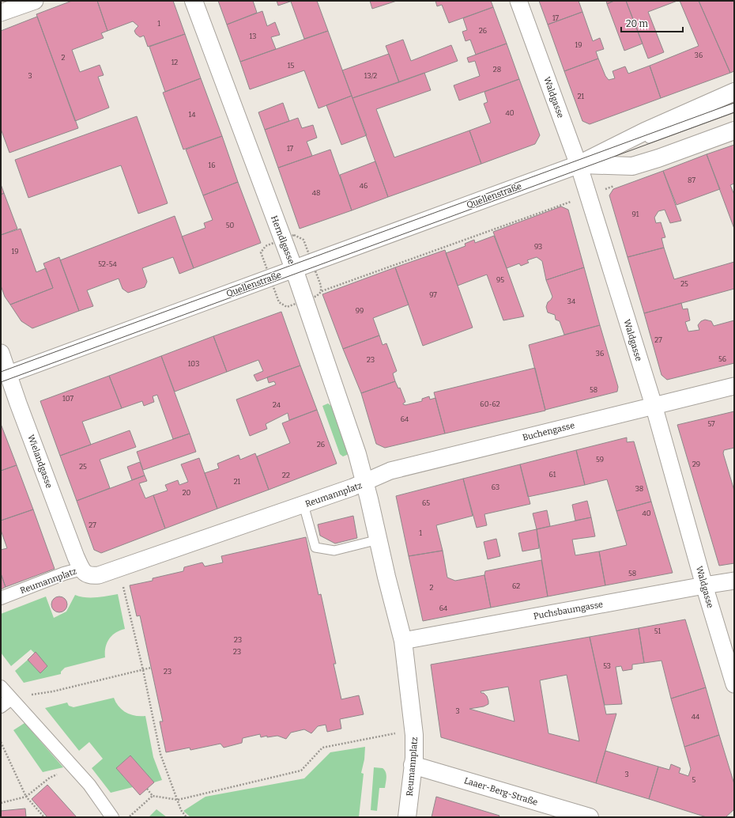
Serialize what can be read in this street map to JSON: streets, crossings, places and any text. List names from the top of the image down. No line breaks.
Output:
{"streets":{"main road":["Quellenstraße","Herndlgasse","Reumannplatz","Laaer-Berg-Straße"],"street":["Waldgasse","Buchengasse","Wielandgasse","Puchsbaumgasse"]},"crossings":[["Waldgasse","Quellenstraße"],["Waldgasse","Buchengasse"],["Waldgasse","Puchsbaumgasse"],["Quellenstraße","Herndlgasse"],["Quellenstraße","Wielandgasse"],["Herndlgasse","Buchengasse"],["Herndlgasse","Reumannplatz"],["Buchengasse","Reumannplatz"],["Wielandgasse","Reumannplatz"],["Reumannplatz","Puchsbaumgasse"],["Reumannplatz","Laaer-Berg-Straße"]],"house_numbers":["17","1","26","13","19","36","2","12","15","28","3","13/2","21","40","14","17","16","87","46","48","91","50","93","19","52-54","95","25","97","34","99","27","36","56","23","103","58","107","60-62","24","64","57","26","59","29","25","61","22","21","63","38","20","65","40","27","1","58","62","2","64","51","23","23","53","23","3","44","3","5"],"scale_bar":"20 m"}
